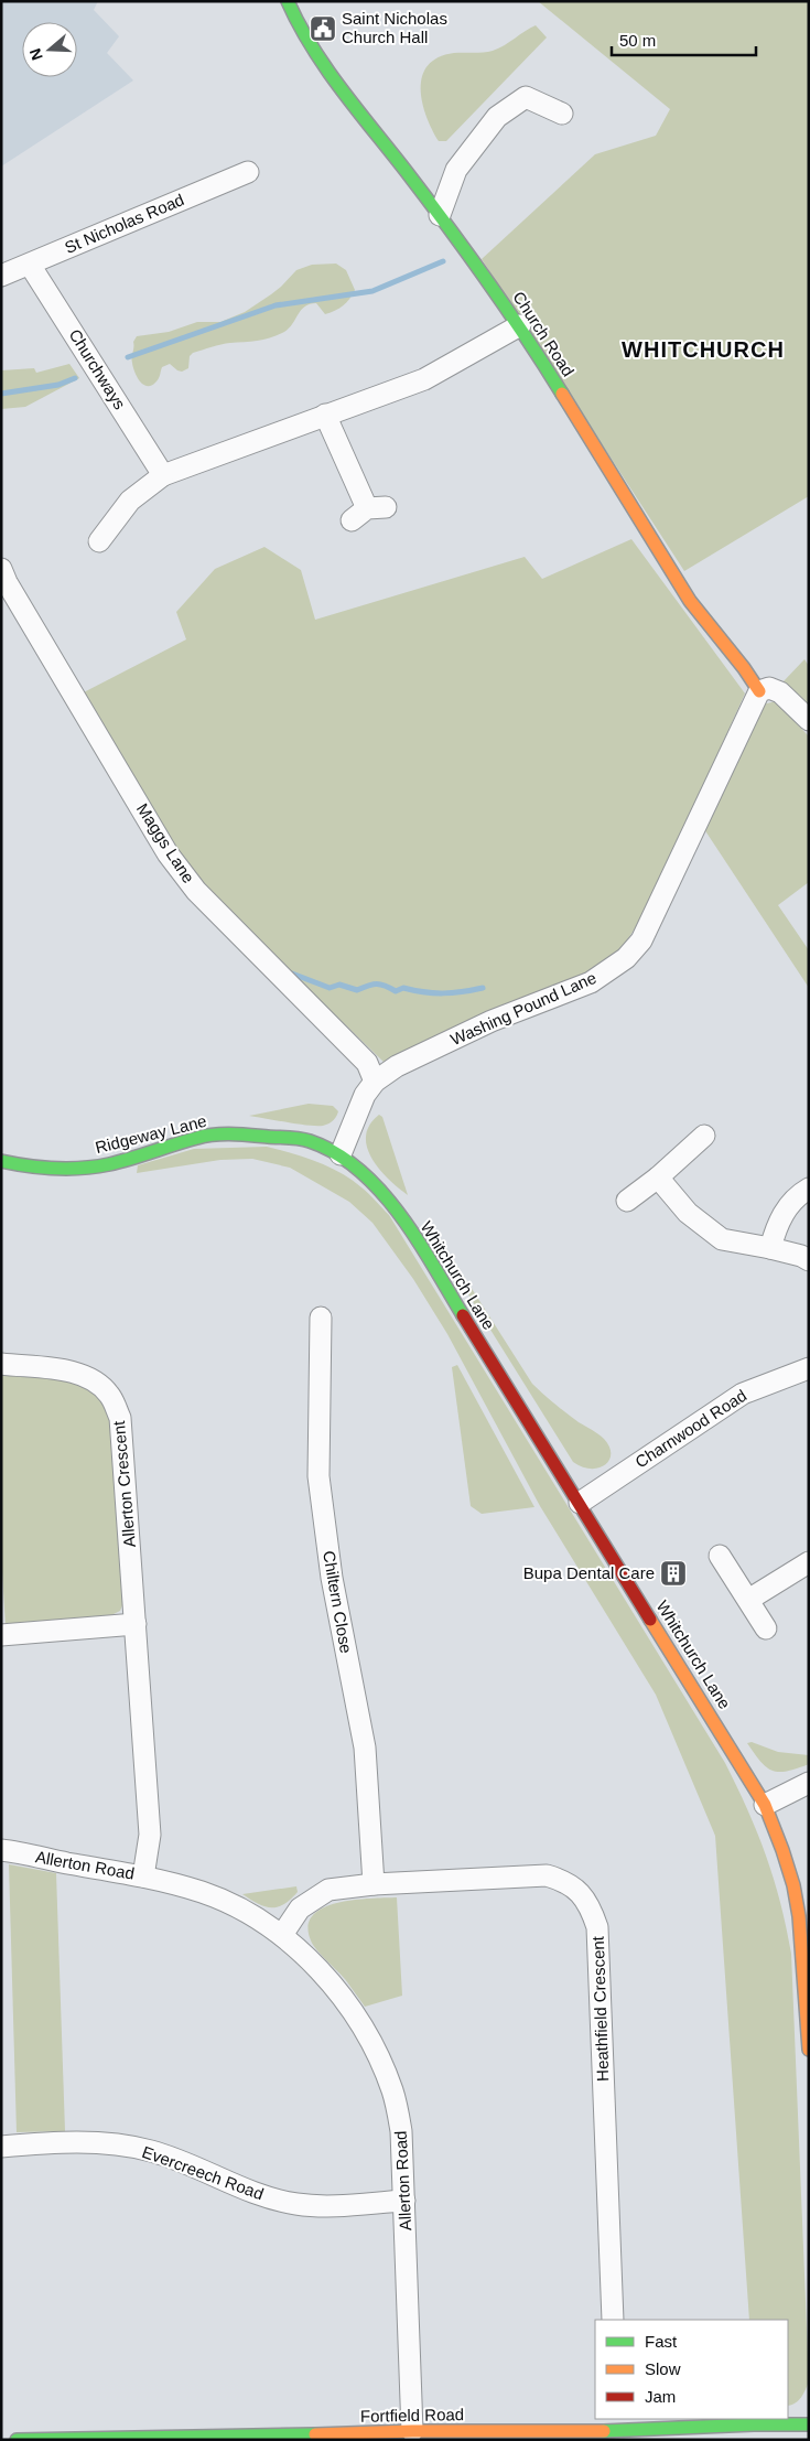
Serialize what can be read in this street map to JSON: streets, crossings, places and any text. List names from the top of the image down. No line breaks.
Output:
{"streets":{"street":["St Nicholas Road","Church Road","Churchways","Maggs Lane","Washing Pound Lane","Ridgeway Lane","Whitchurch Lane","Charnwood Road","Allerton Crescent","Chiltern Close","Allerton Road","Heathfield Crescent","Evercreech Road","Fortfield Road"]},"crossings":[["St Nicholas Road","Churchways"],["Church Road","Washing Pound Lane"],["Maggs Lane","Washing Pound Lane"],["Washing Pound Lane","Ridgeway Lane"],["Washing Pound Lane","Whitchurch Lane"],["Ridgeway Lane","Whitchurch Lane"],["Whitchurch Lane","Charnwood Road"],["Allerton Crescent","Allerton Road"],["Chiltern Close","Heathfield Crescent"],["Allerton Road","Heathfield Crescent"],["Allerton Road","Evercreech Road"],["Allerton Road","Fortfield Road"]],"districts":["WHITCHURCH"],"places":{"public building":["Saint Nicholas Church Hall"],"building":["Bupa Dental Care"]},"legend":["Fast","Slow","Jam"],"scale_bar":"50 m","north":"left"}
